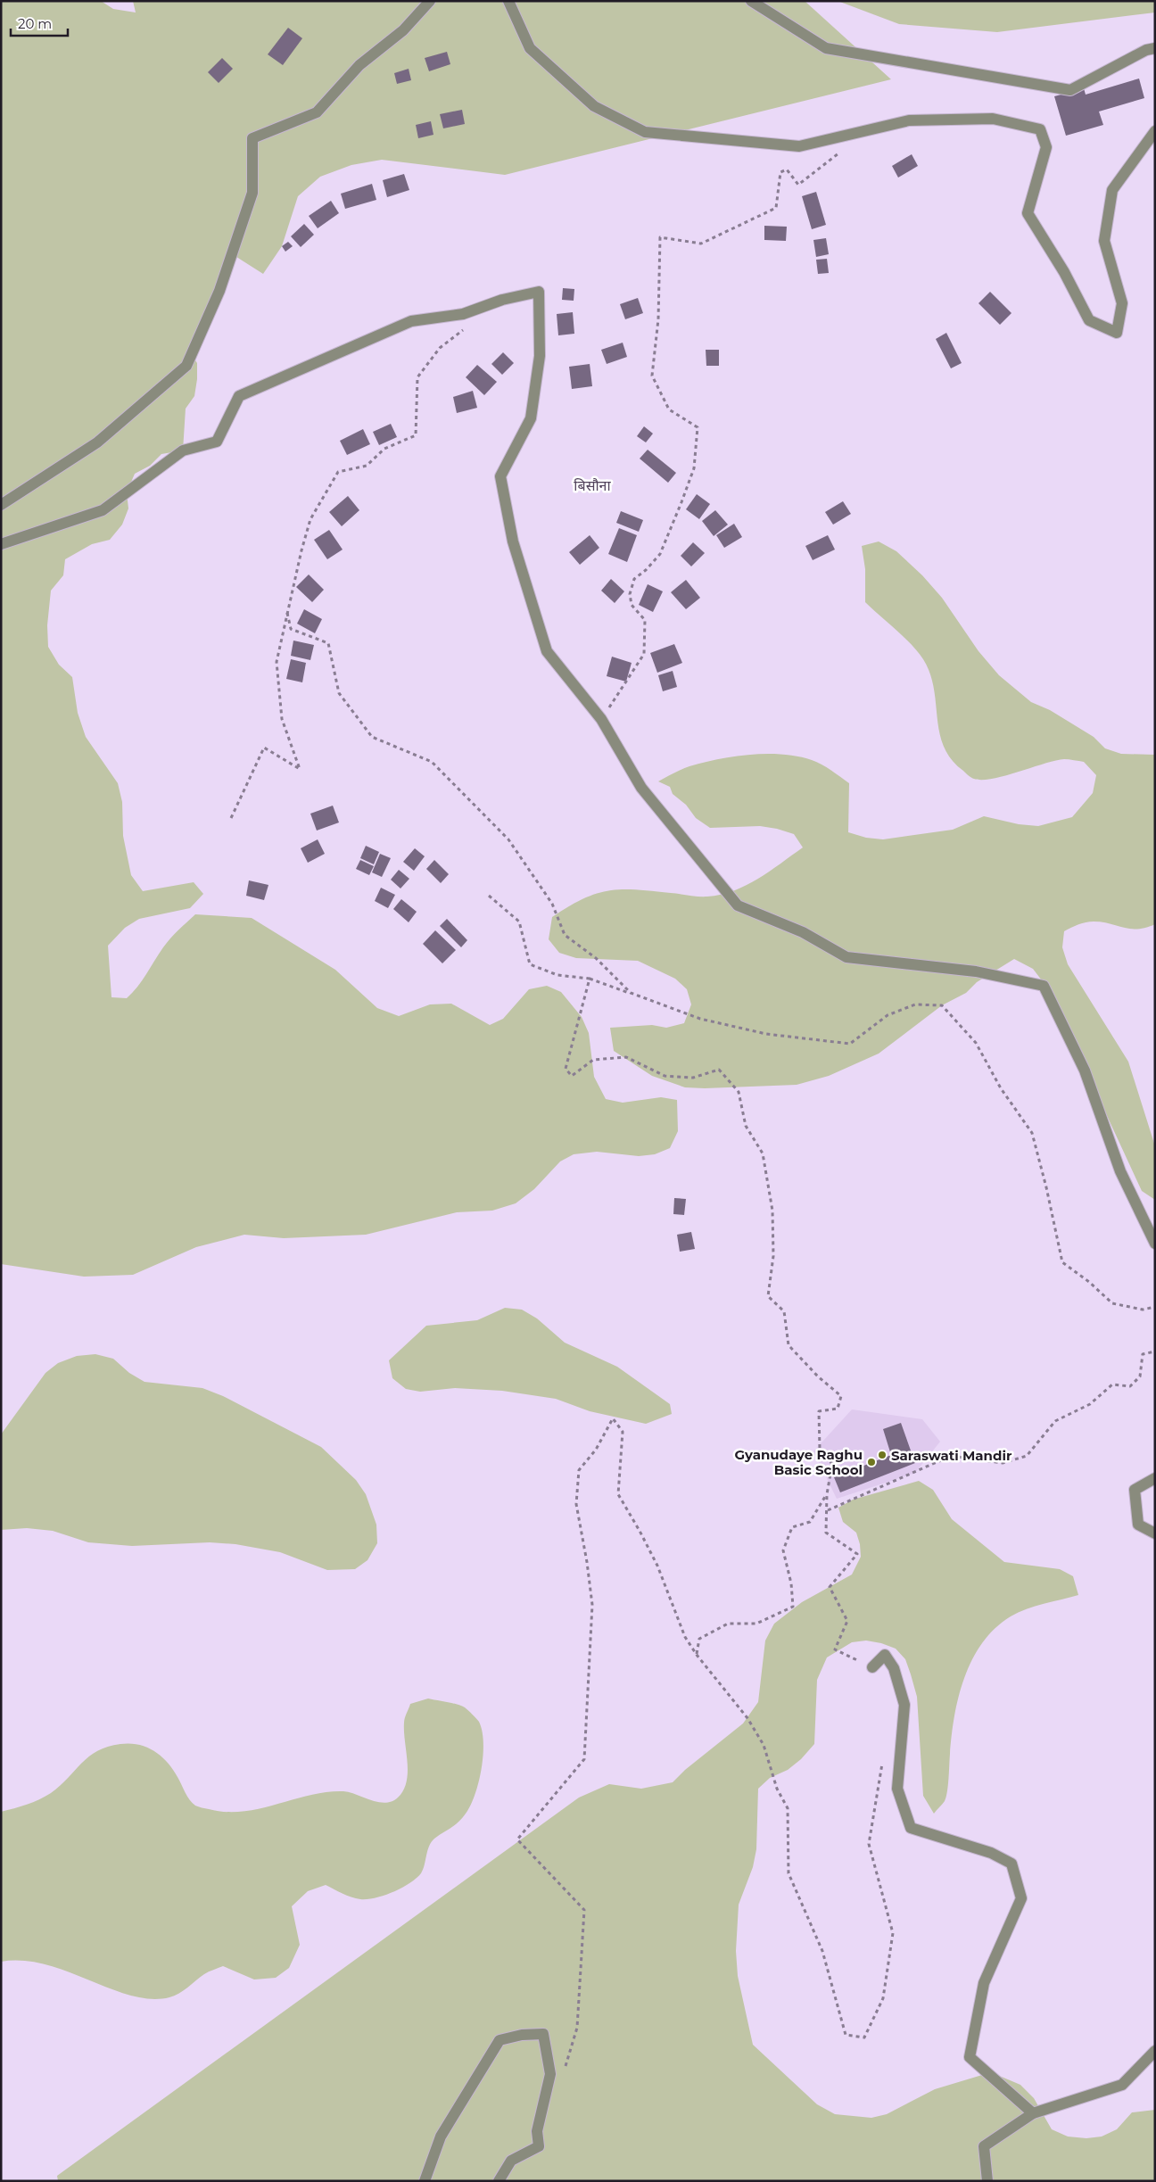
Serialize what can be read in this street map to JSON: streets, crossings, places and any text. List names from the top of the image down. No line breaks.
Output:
{"districts":["बिसौना"],"places":["Saraswati Mandir","Gyanudaye Raghu Basic School"],"scale_bar":"20 m"}
